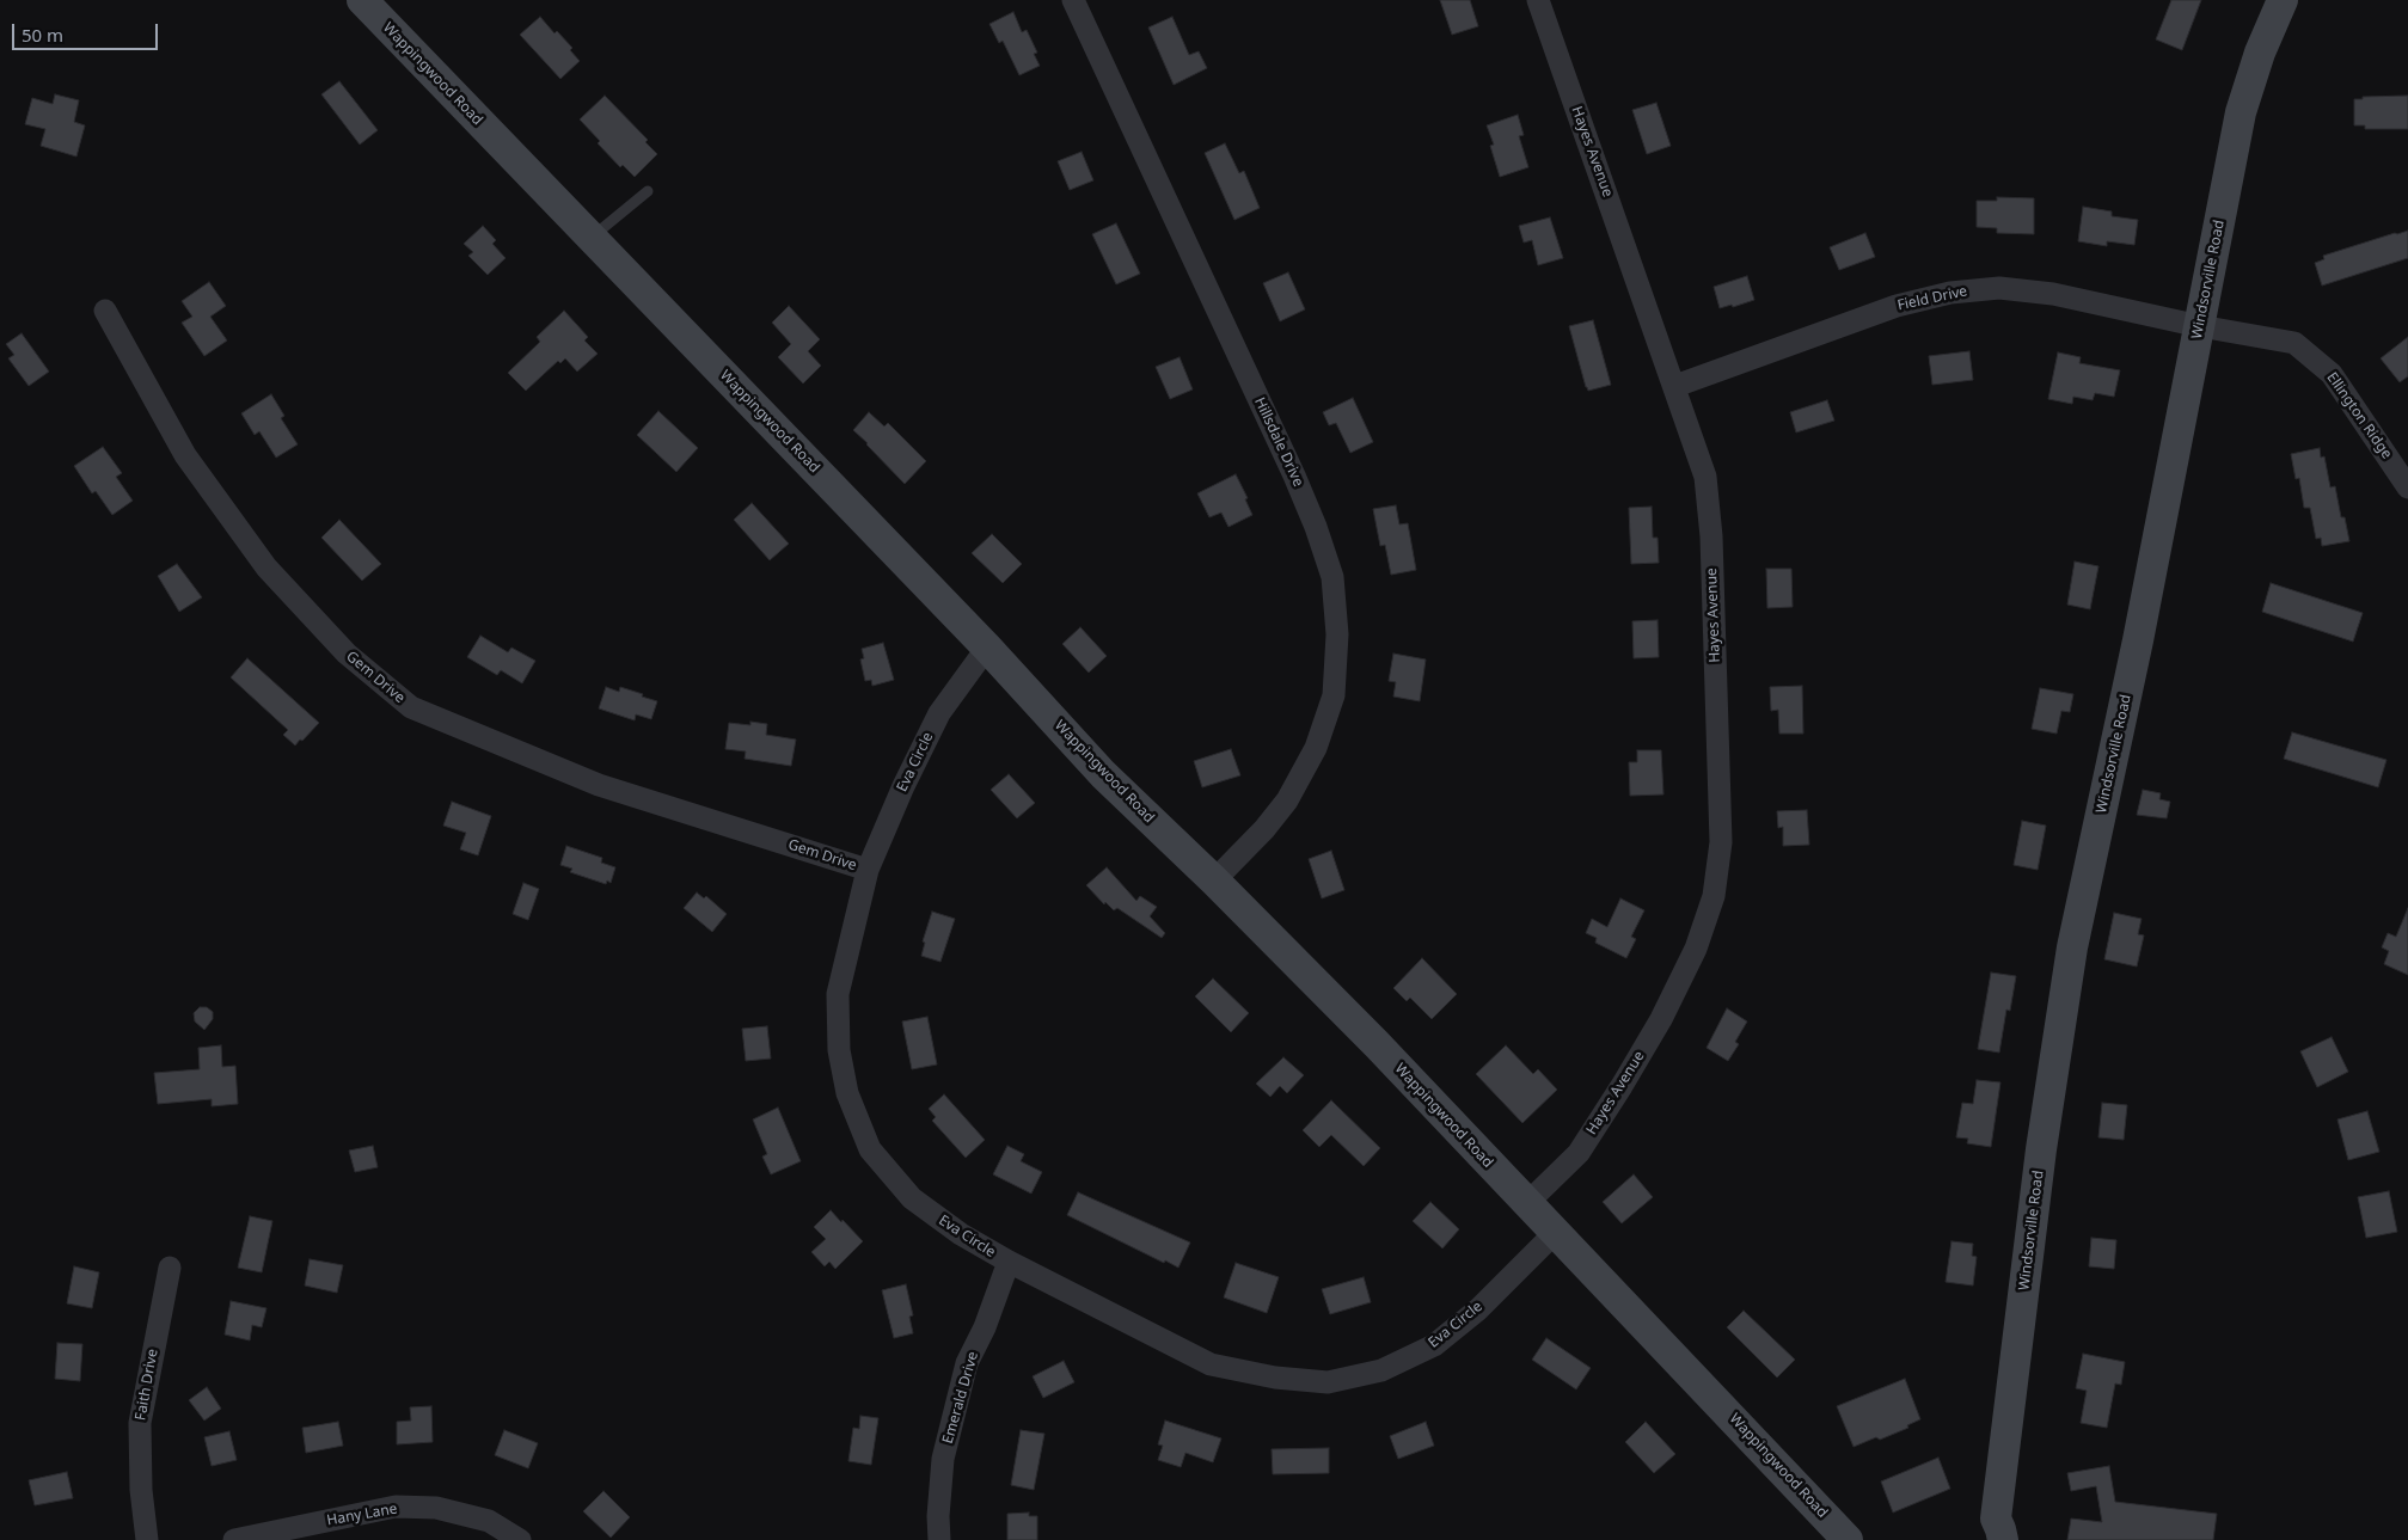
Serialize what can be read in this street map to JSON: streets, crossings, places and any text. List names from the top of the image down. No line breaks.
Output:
{"streets":{"main road":["Wappingwood Road","Windsorville Road"],"street":["Hayes Avenue","Field Drive","Ellington Ridge","Hillsdale Drive","Gem Drive","Eva Circle","Faith Drive","Emerald Drive","Hany Lane"]},"crossings":[["Wappingwood Road","Hayes Avenue"],["Wappingwood Road","Hillsdale Drive"],["Wappingwood Road","Eva Circle"],["Hayes Avenue","Field Drive"],["Windsorville Road","Field Drive"],["Windsorville Road","Ellington Ridge"],["Field Drive","Ellington Ridge"],["Gem Drive","Eva Circle"],["Eva Circle","Emerald Drive"]],"scale_bar":"50 m"}
